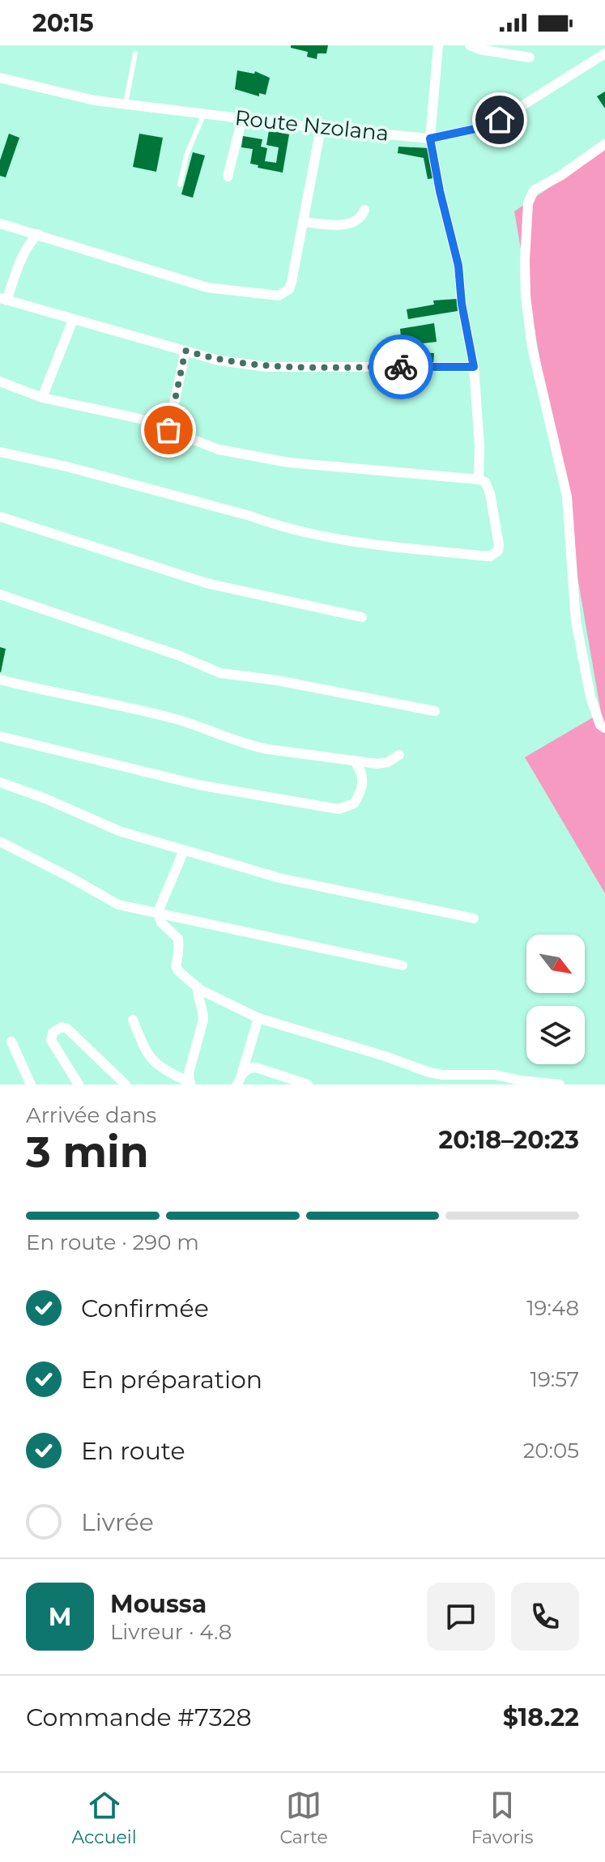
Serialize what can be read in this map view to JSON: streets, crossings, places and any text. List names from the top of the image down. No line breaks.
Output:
{"streets":{"street":["Route Nzolana"]},"north":"bottom right","page":{"status":"20:15","heading":["3 min","Arrivée dans","20:18–20:23"],"panel":["Moussa","Livreur · 4.8","Commande #7328","$18.22"],"bar":"En route · 290 m","list":[["Confirmée","19:48"],["En préparation","19:57"],["En route","20:05"],"Livrée"],"round":"M","tabs":["Accueil","Carte","Favoris"]}}
